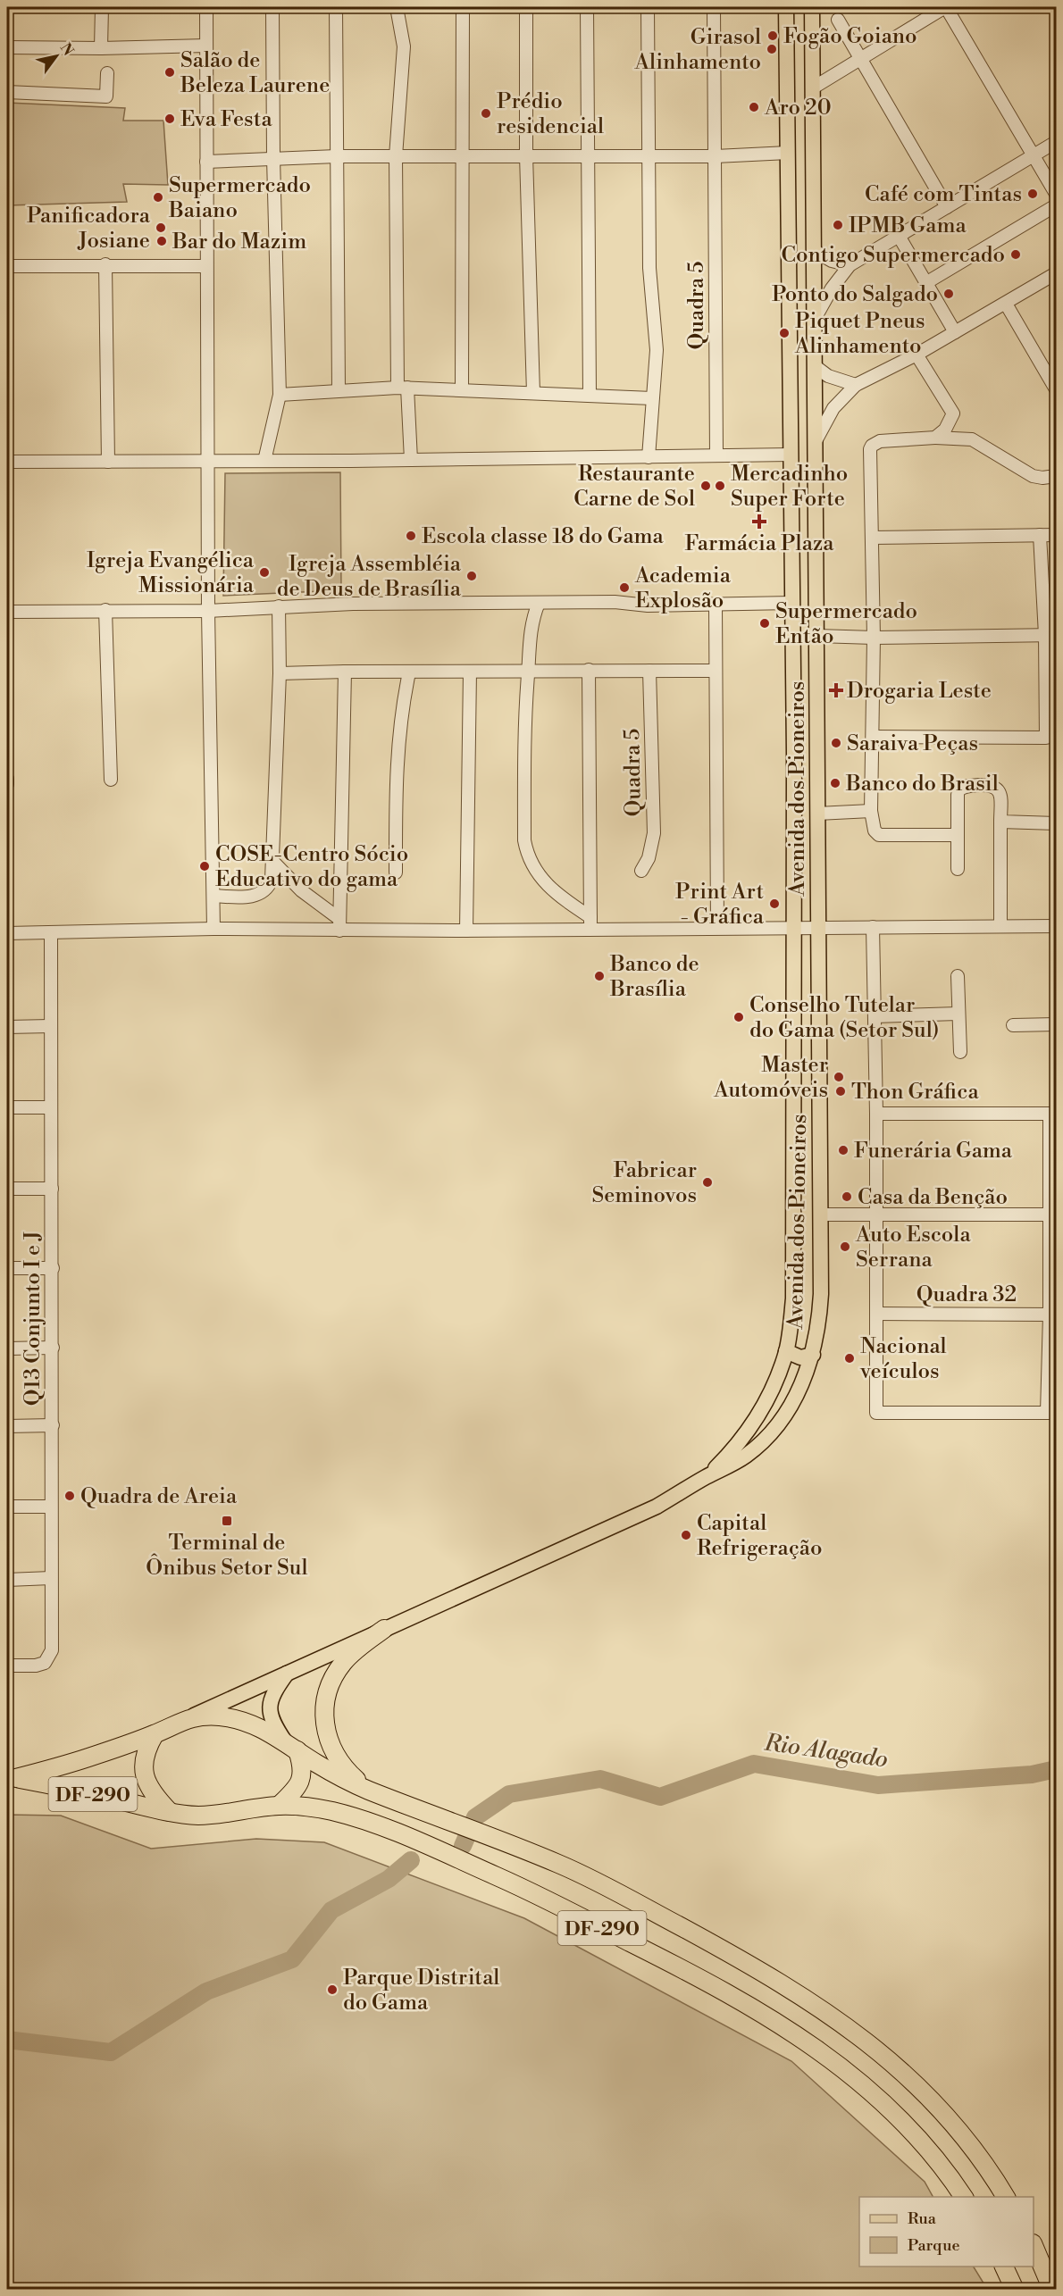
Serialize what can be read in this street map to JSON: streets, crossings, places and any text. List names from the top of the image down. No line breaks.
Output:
{"streets":{"highway":["DF-290"],"main road":["Avenida dos Pioneiros"],"street":["Quadra 5","Quadra 32","Q13 Conjunto I e J"]},"water":["Rio Alagado"],"places":{"other":["Fogão Goiano","Girasol Alinhamento","Salão de Beleza Laurene","Aro 20","Prédio residencial","Eva Festa","Café com Tintas","Supermercado Baiano","IPMB Gama","Panificadora Josiane","Bar do Mazim","Contigo Supermercado","Ponto do Salgado","Piquet Pneus Alinhamento","Restaurante Carne de Sol","Mercadinho Super Forte","Escola classe 18 do Gama","Igreja Evangélica Missionária","Igreja Assembléia de Deus de Brasília","Academia Explosão","Supermercado Então","Saraiva Peças","Banco do Brasil","COSE-Centro Sócio Educativo do gama","Print Art - Gráfica","Banco de Brasília","Conselho Tutelar do Gama (Setor Sul)","Master Automóveis","Thon Gráfica","Funerária Gama","Fabricar Seminovos","Casa da Benção","Auto Escola Serrana","Nacional veículos","Quadra de Areia","Capital Refrigeração","Parque Distrital do Gama"],"health":["Farmácia Plaza","Drogaria Leste"],"transit":["Terminal de Ônibus Setor Sul"]},"legend":["Rua","Parque"],"north":"top right"}
